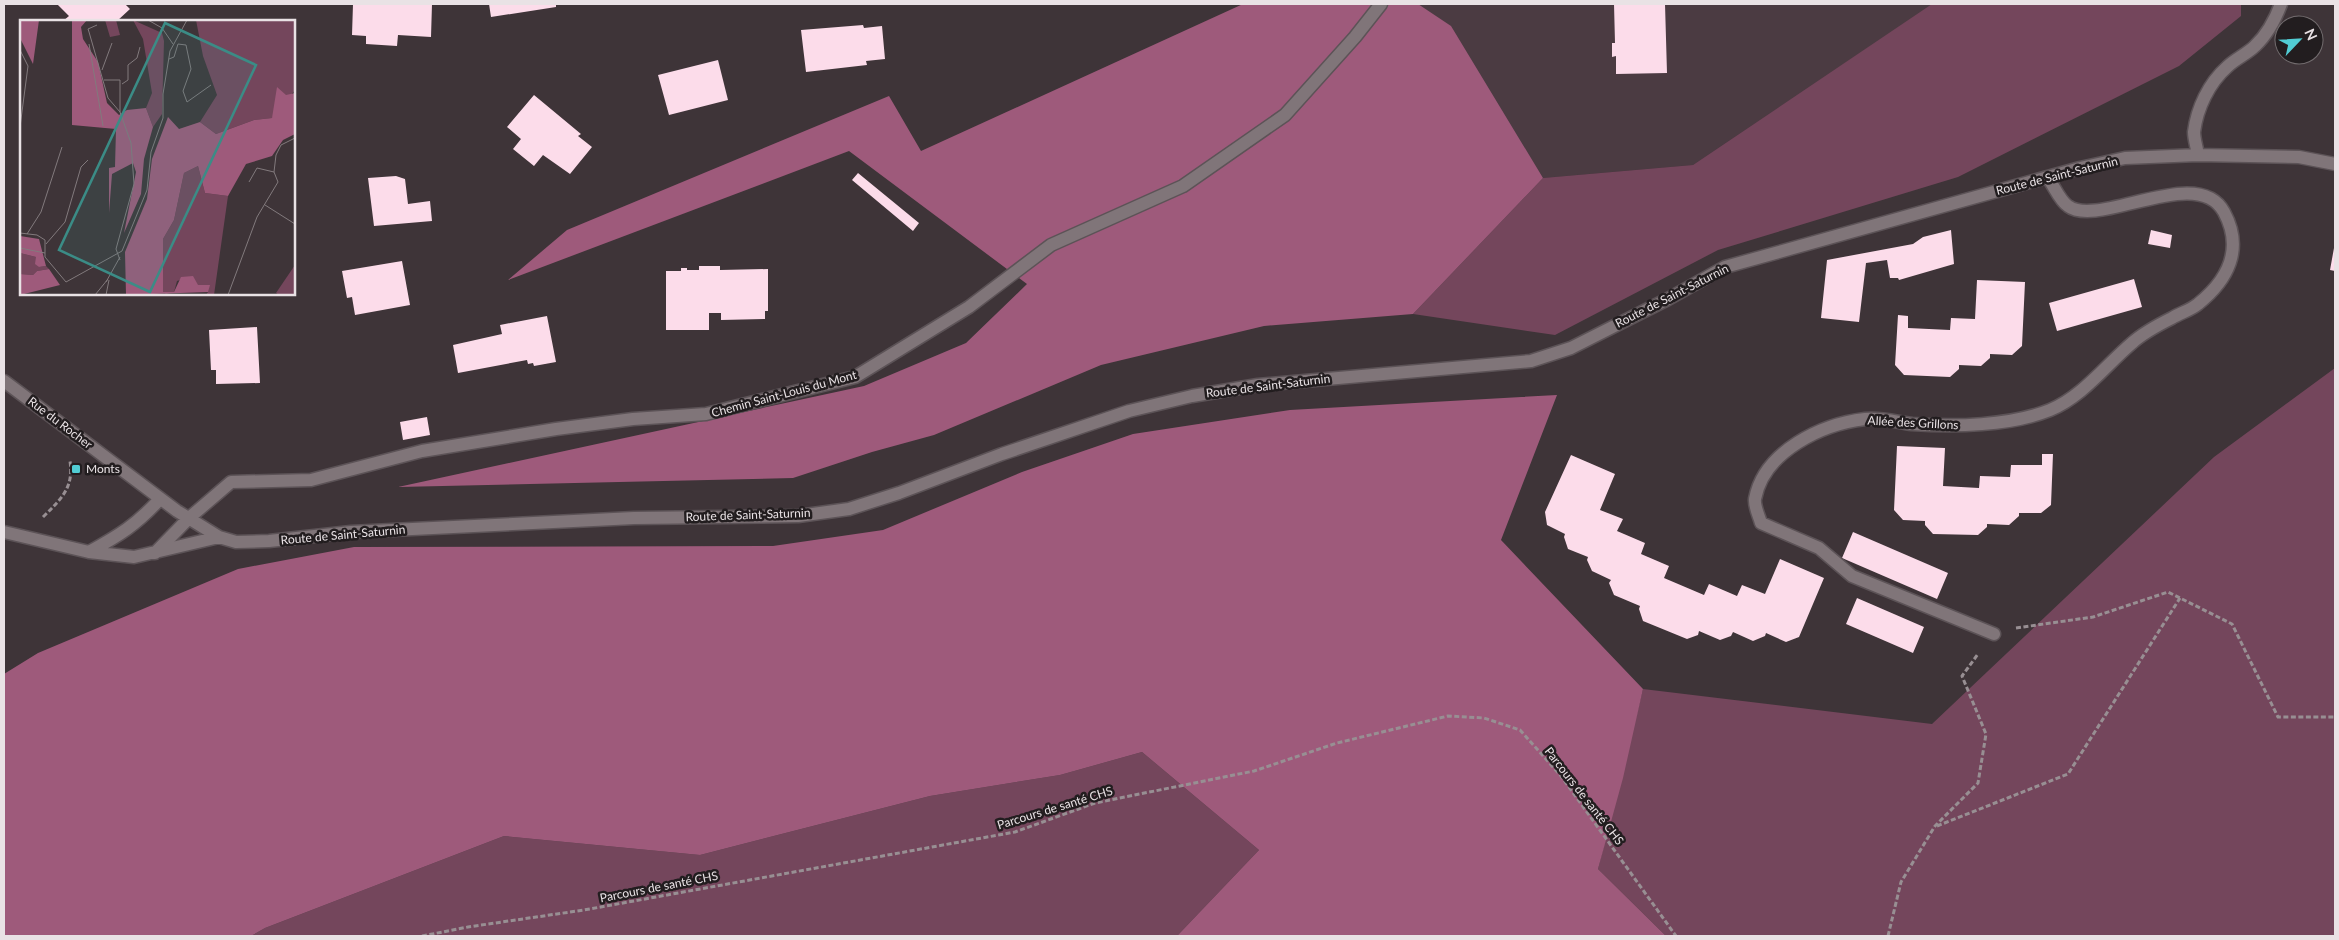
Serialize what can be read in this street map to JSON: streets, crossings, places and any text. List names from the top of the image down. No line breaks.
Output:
{"streets":{"street":["Route de Saint-Saturnin","Chemin Saint-Louis du Mont","Rue du Rocher","Allée des Grillons"],"path":["Parcours de santé CHS"]},"crossings":[["Route de Saint-Saturnin","Chemin Saint-Louis du Mont"],["Route de Saint-Saturnin","Rue du Rocher"],["Route de Saint-Saturnin","Allée des Grillons"],["Chemin Saint-Louis du Mont","Rue du Rocher"]],"places":{"transit":["Monts"]},"north":"top right"}
